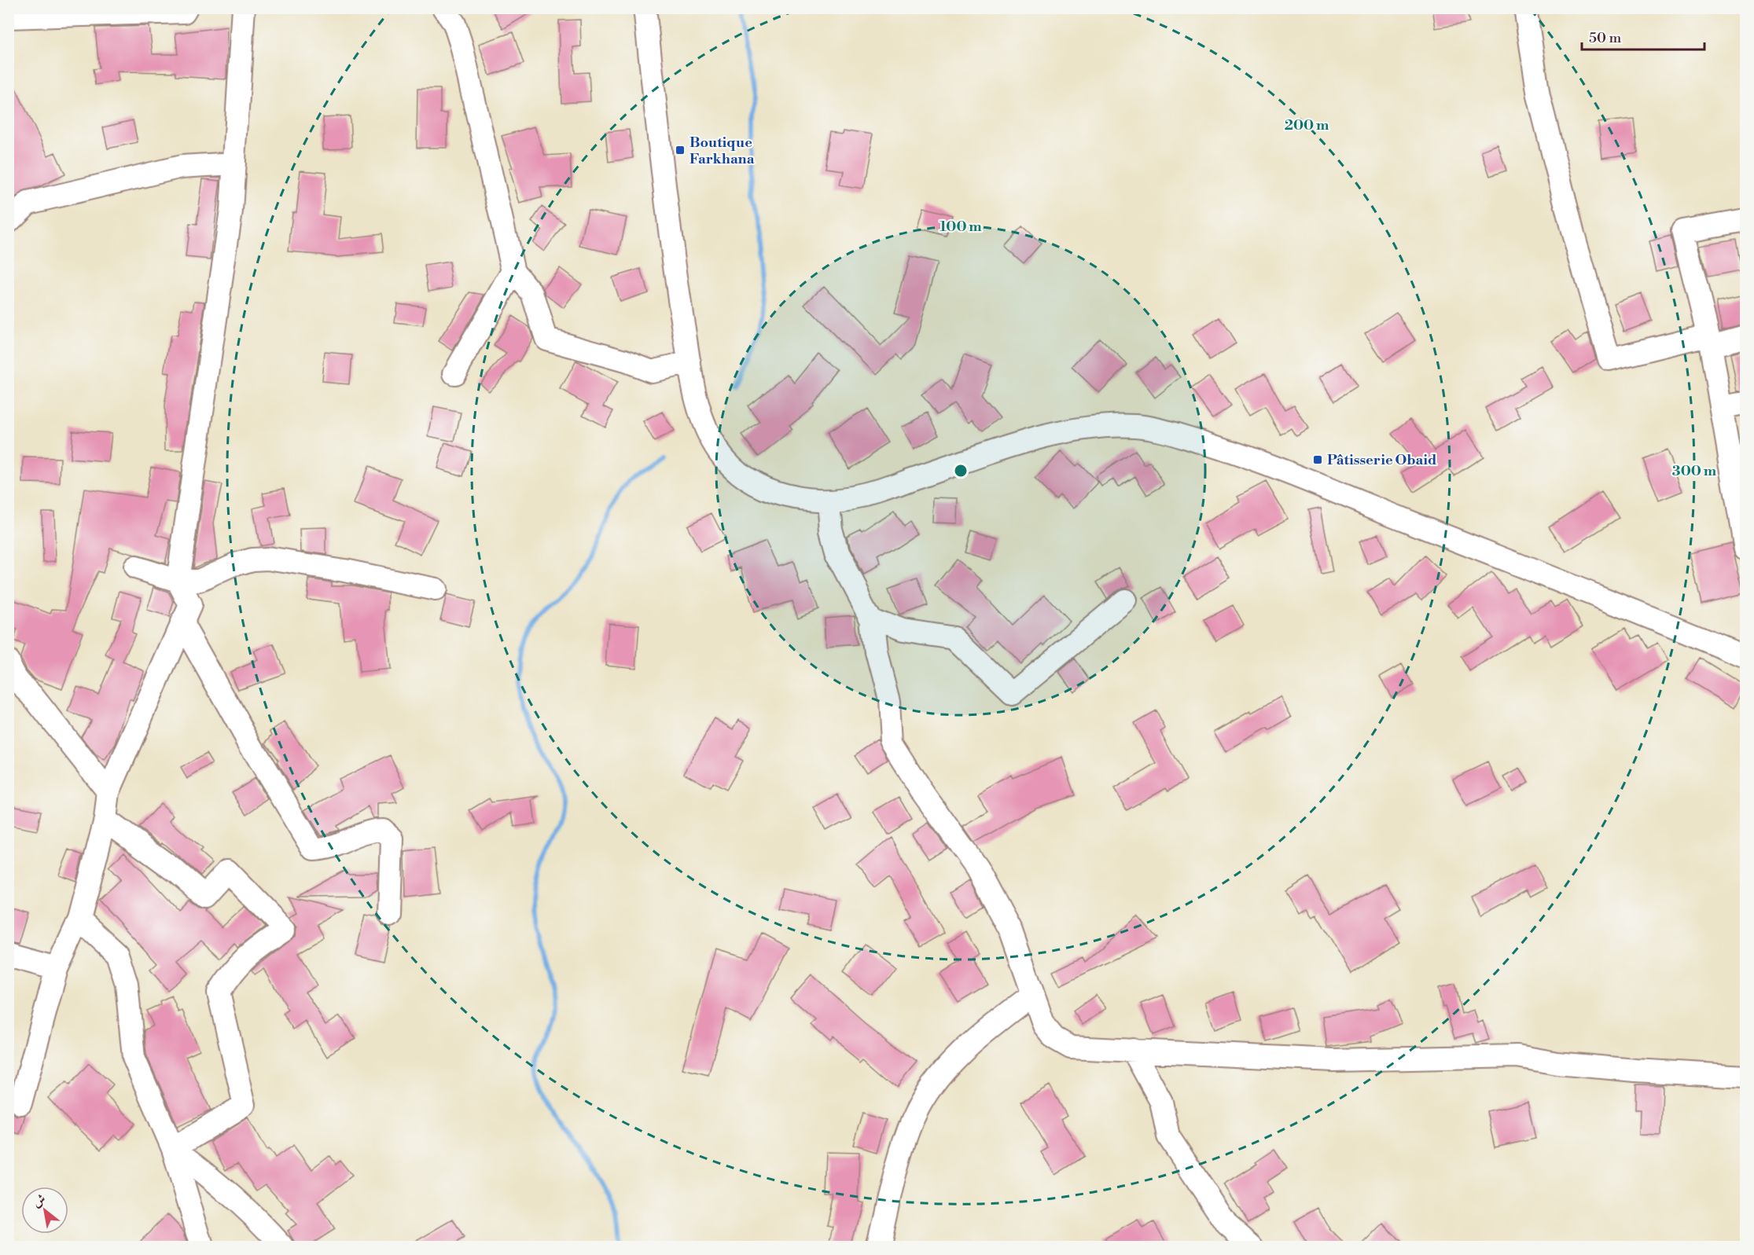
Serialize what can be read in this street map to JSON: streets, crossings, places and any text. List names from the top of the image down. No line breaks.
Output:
{"places":{"transit":["Boutique Farkhana","Pâtisserie Obaid"]},"scale_bar":"50 m","north":"top left","rings":["200 m","100 m","300 m"]}
